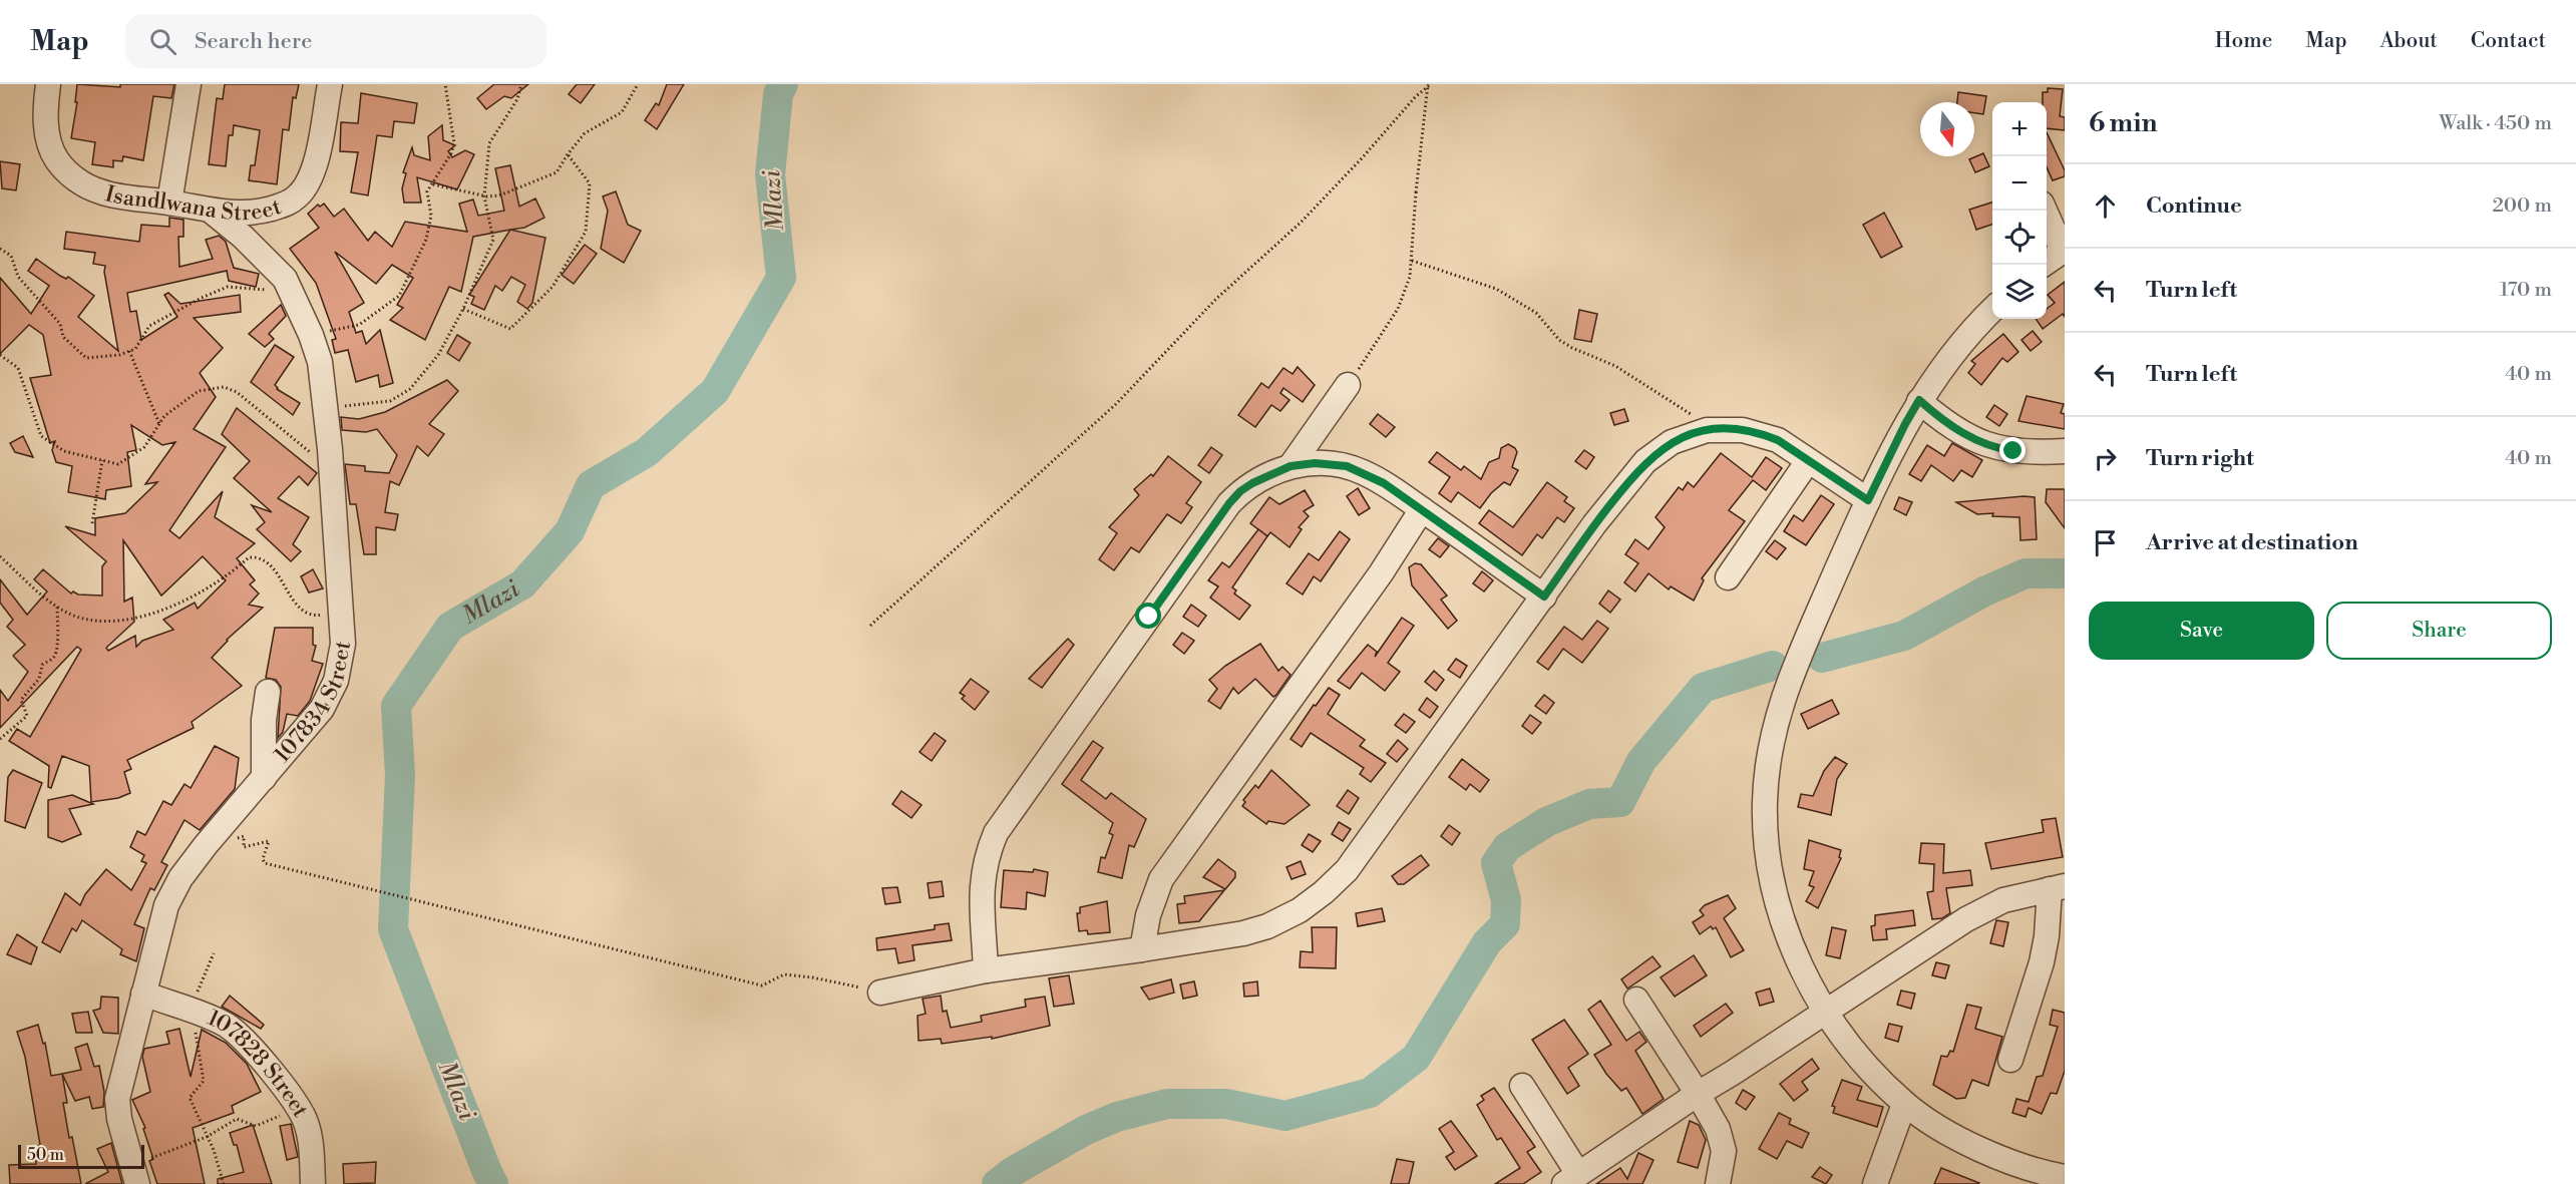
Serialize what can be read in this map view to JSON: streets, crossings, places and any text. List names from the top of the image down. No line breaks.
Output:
{"streets":{"street":["Isandlwana Street","107834 Street","107828 Street"]},"crossings":[["Isandlwana Street","107834 Street"],["107834 Street","107828 Street"]],"water":["Mlazi"],"scale_bar":"50 m","north":"bottom","page":{"header":"Map","search":"Search here","nav":["Home","Map","About","Contact"],"heading":["6 min","Walk · 450 m"],"map_buttons":["+","−"],"list":[["Continue","200 m"],["Turn left","170 m"],["Turn left","40 m"],["Turn right","40 m"],"Arrive at destination"],"buttons":["Save","Share"],"scale":"50 m"}}
